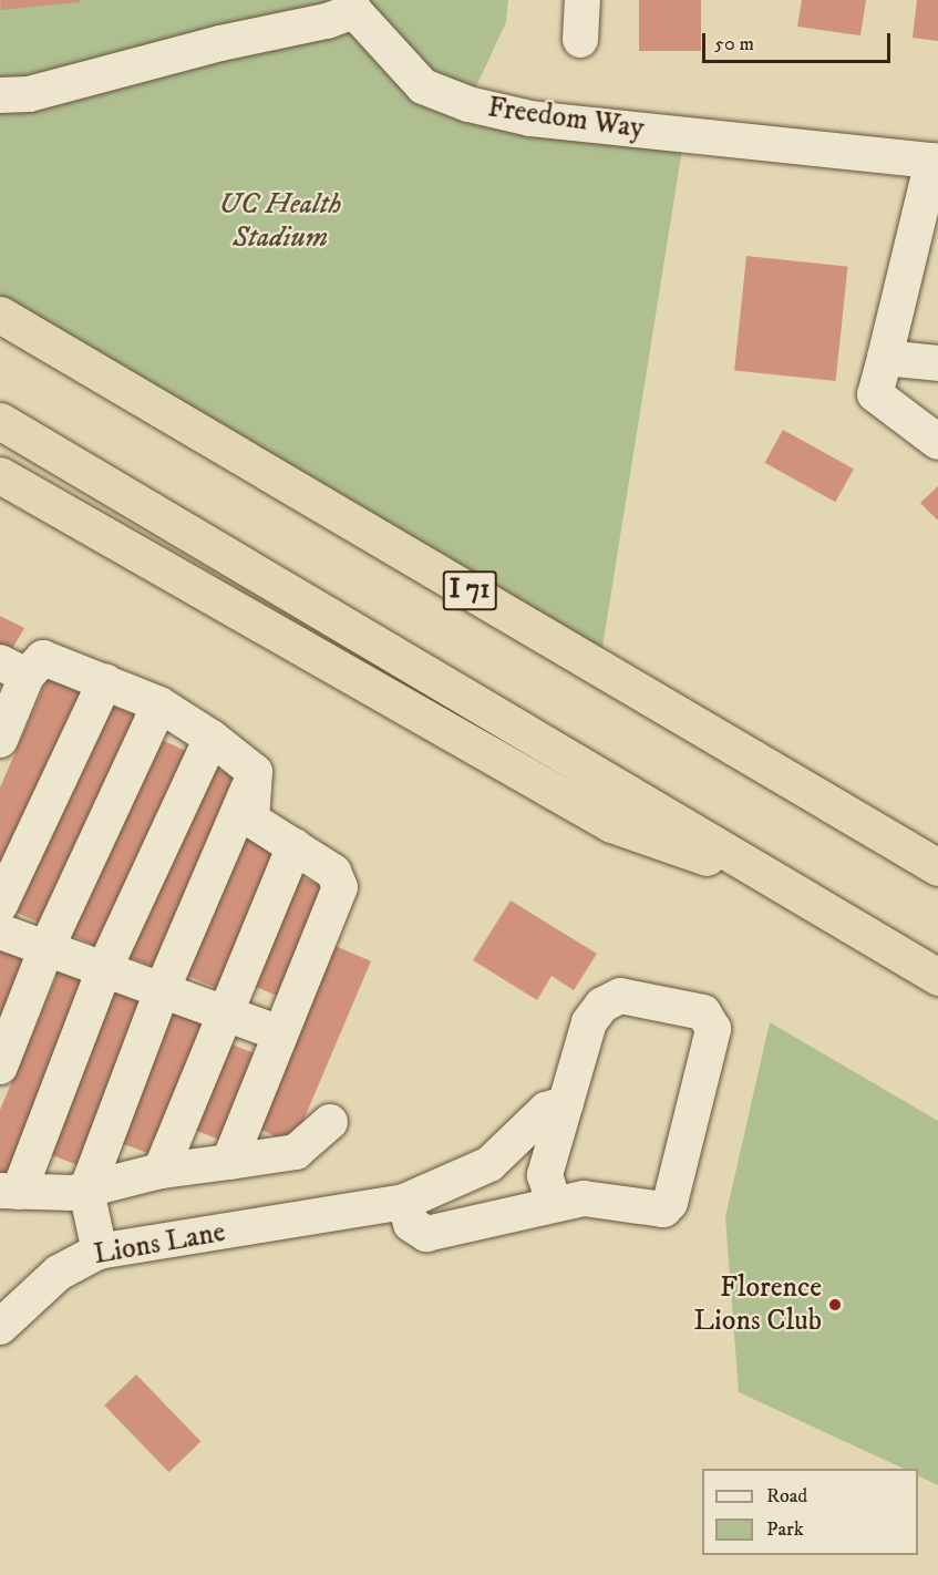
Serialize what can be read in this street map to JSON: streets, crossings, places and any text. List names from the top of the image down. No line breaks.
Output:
{"streets":{"highway":["I 71"],"street":["Freedom Way","Lions Lane"]},"parks":["UC Health Stadium"],"places":["Florence Lions Club"],"legend":["Road","Park"],"scale_bar":"50 m"}
